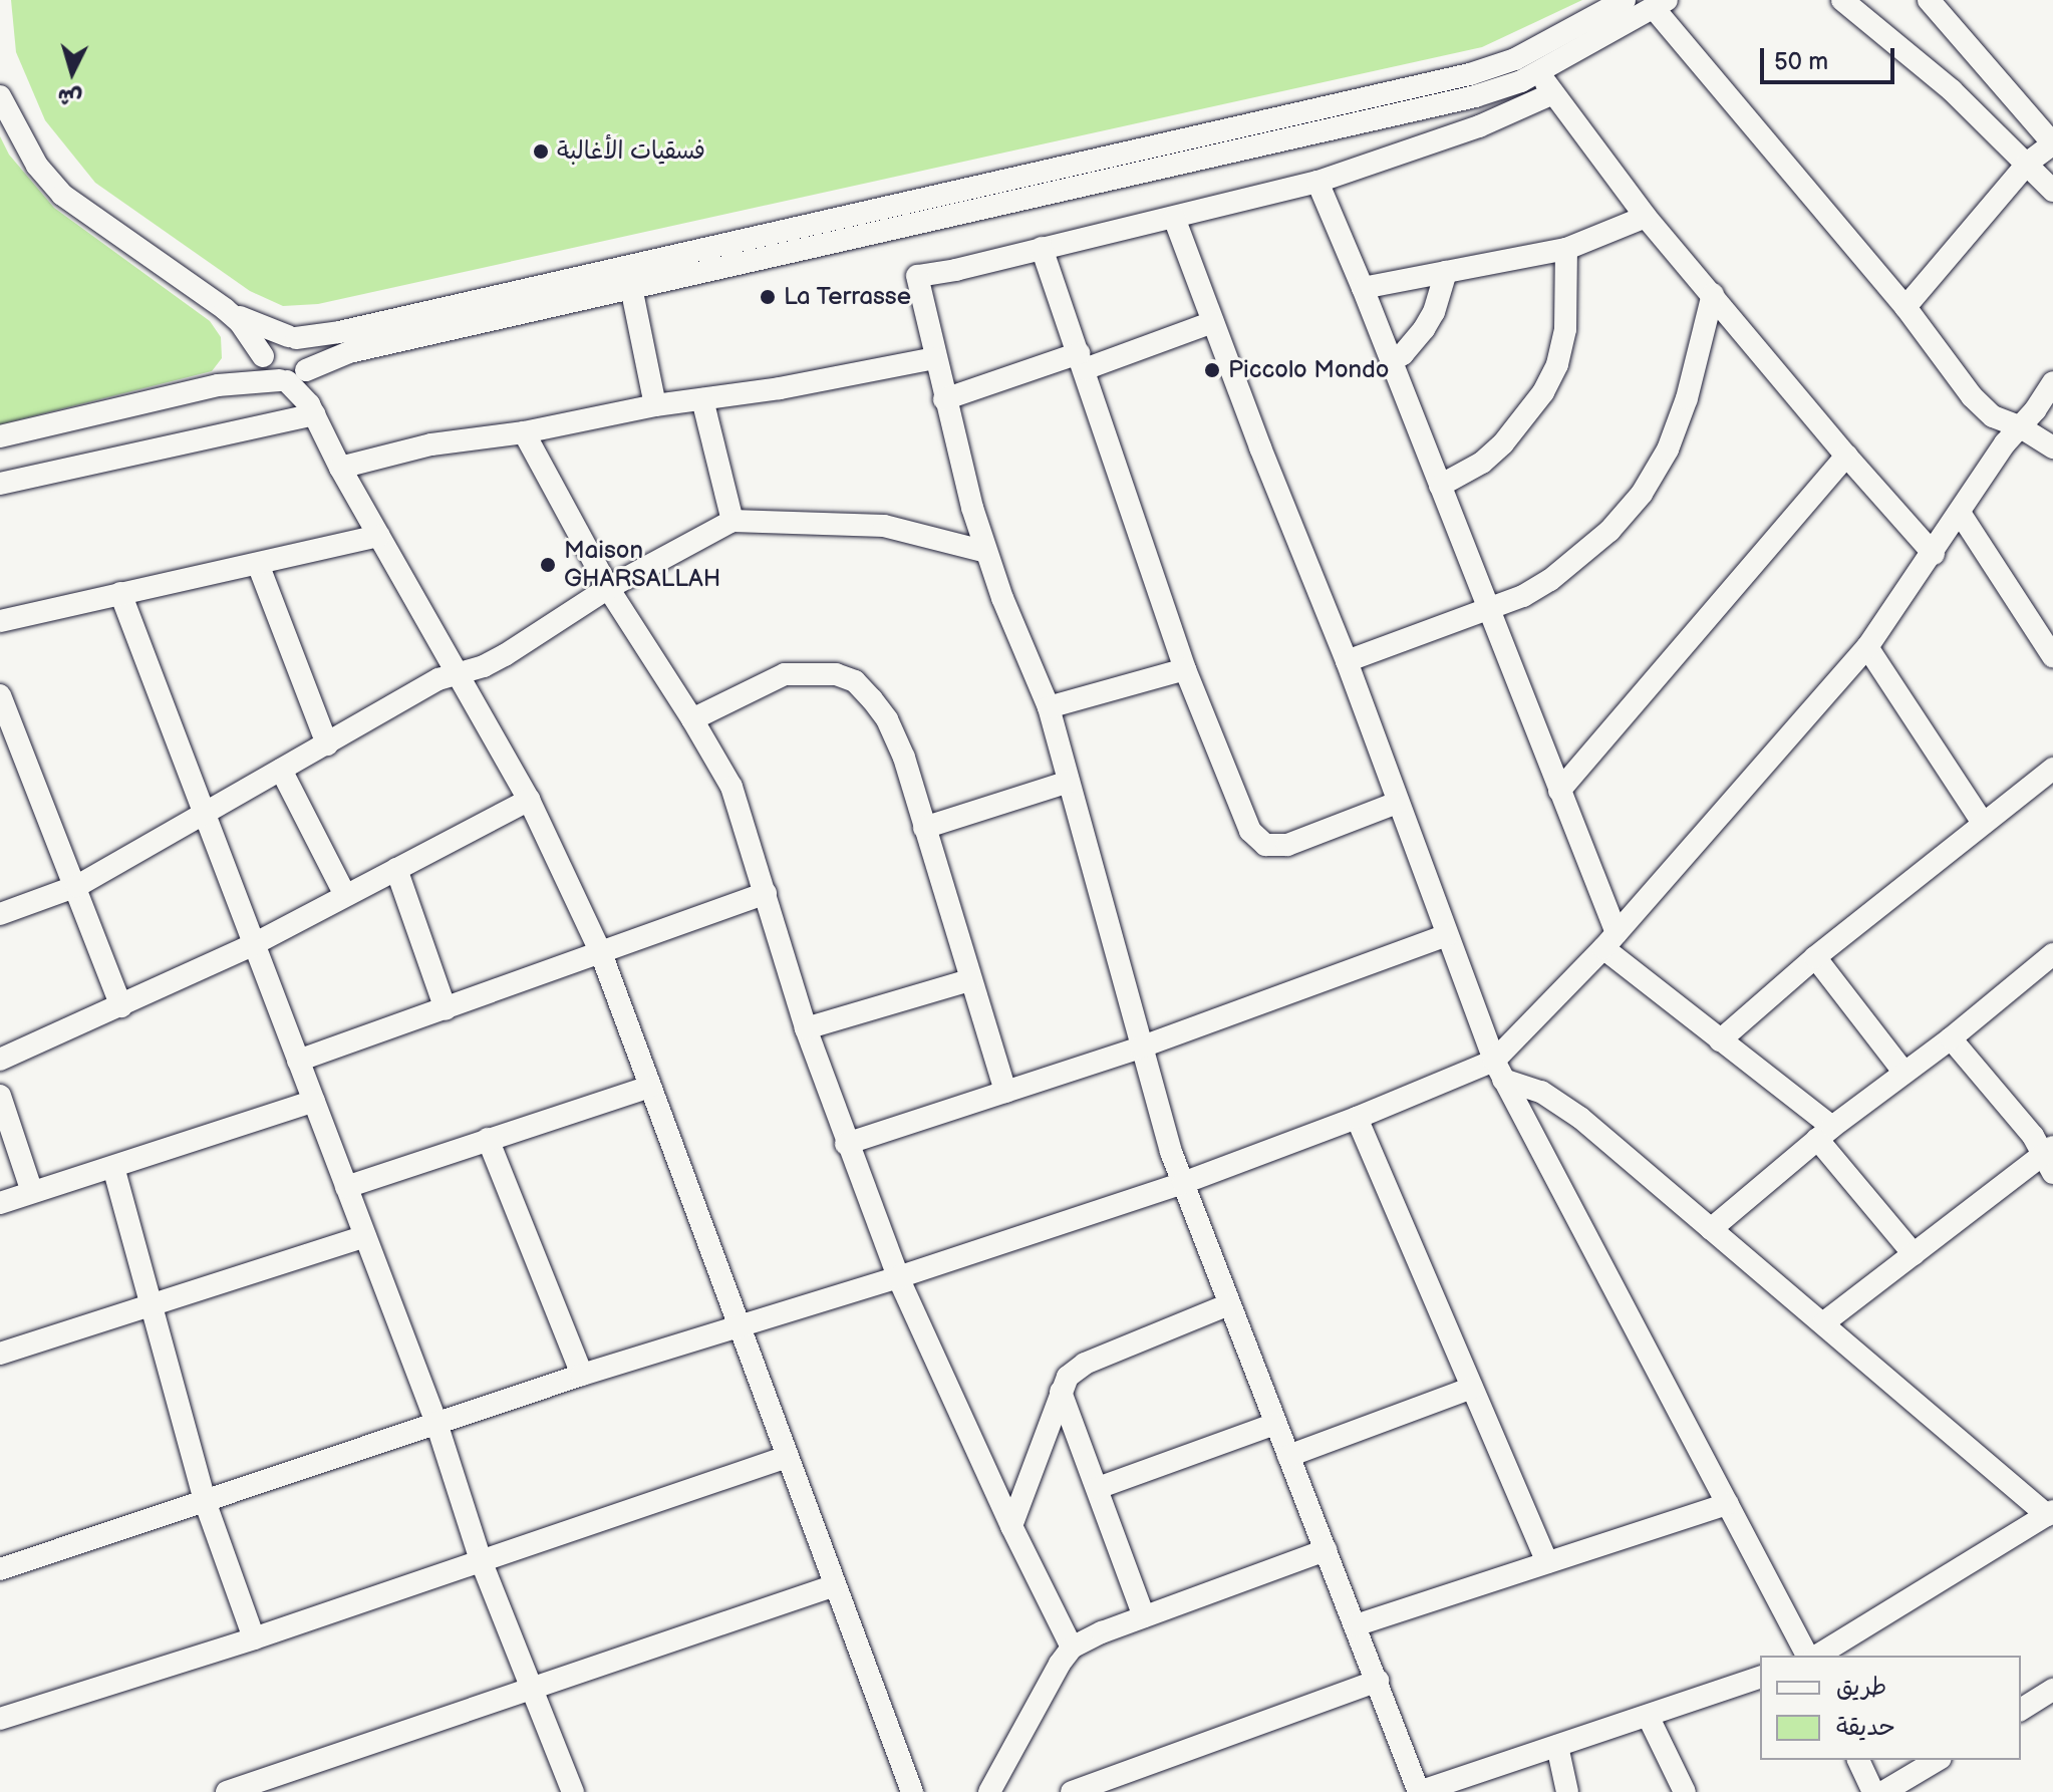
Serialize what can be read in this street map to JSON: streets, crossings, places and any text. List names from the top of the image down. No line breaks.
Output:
{"places":["فسقيات الأغالبة","La Terrasse","Piccolo Mondo","Maison GHARSALLAH"],"legend":["طريق","حديقة"],"scale_bar":"50 m","north":"bottom"}
